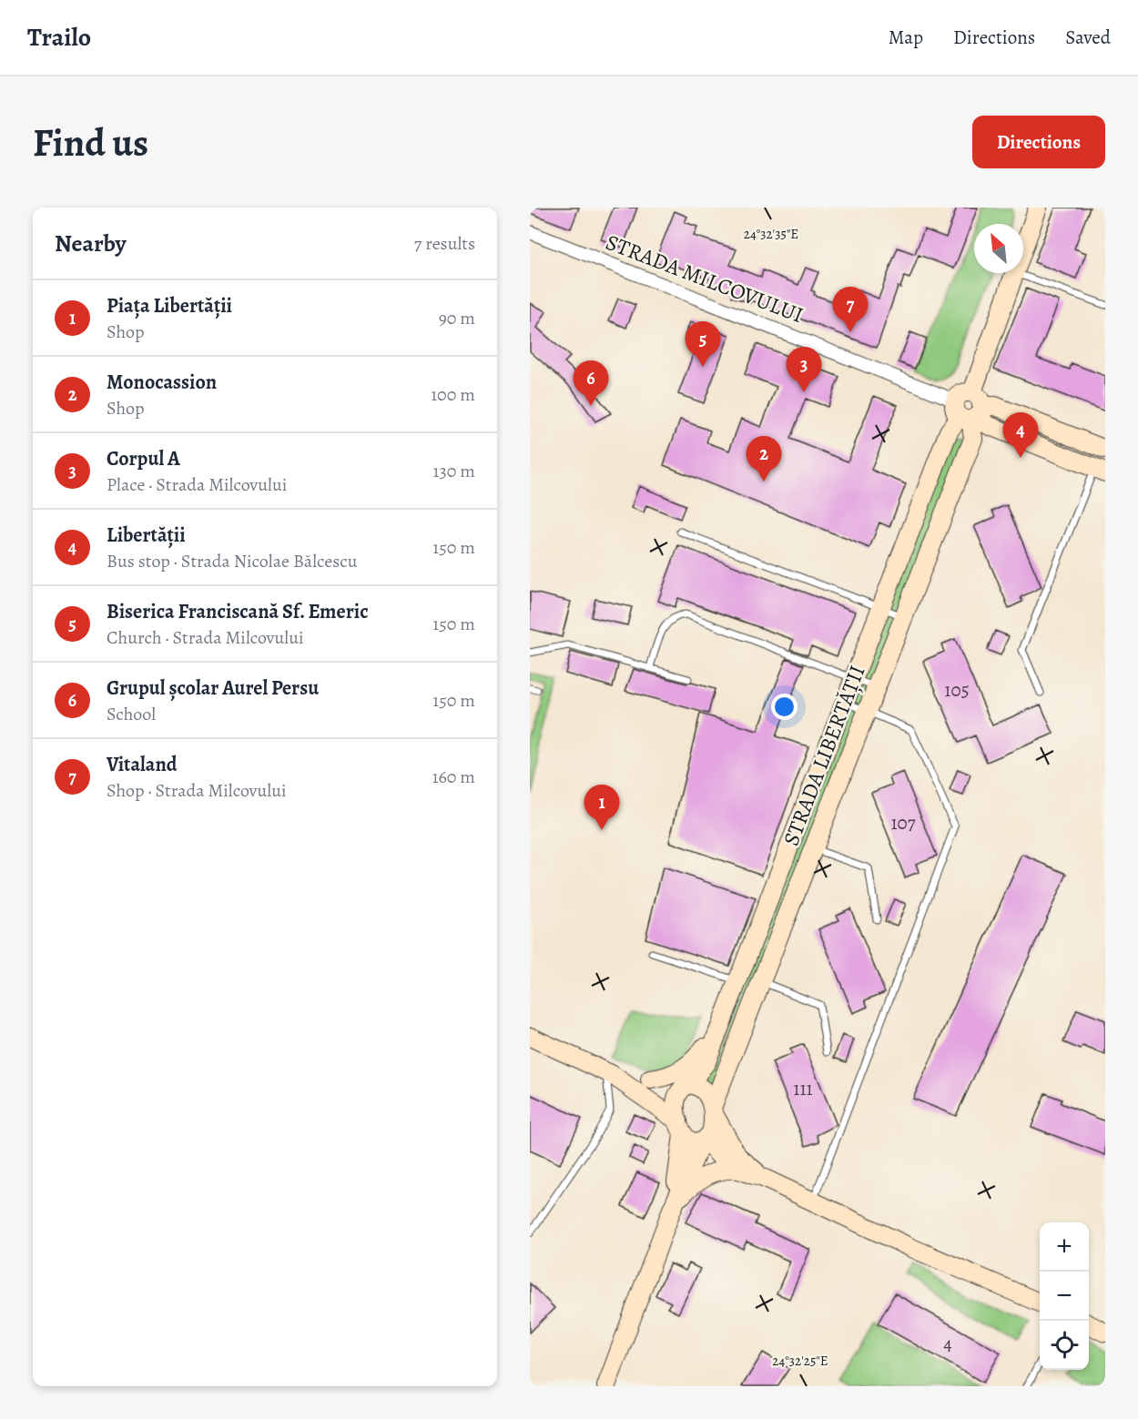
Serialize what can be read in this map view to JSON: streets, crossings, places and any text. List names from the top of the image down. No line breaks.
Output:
{"streets":{"main road":["STRADA LIBERTĂȚII"],"street":["STRADA MILCOVULUI"]},"crossings":[["STRADA MILCOVULUI","STRADA LIBERTĂȚII"]],"house_numbers":["105","107","111","4"],"north":"top left","page":{"header":"Trailo","nav":["Map","Directions","Saved"],"buttons":"Directions","title":"Find us","heading":["Nearby","7 results"],"list":[{"mark":"1","name":"Piața Libertății","note":"Shop","value":"90 m"},{"mark":"2","name":"Monocassion","note":"Shop","value":"100 m"},{"mark":"3","name":"Corpul A","note":"Place · Strada Milcovului","value":"130 m"},{"mark":"4","name":"Libertății","note":"Bus stop · Strada Nicolae Bălcescu","value":"150 m"},{"mark":"5","name":"Biserica Franciscană Sf. Emeric","note":"Church · Strada Milcovului","value":"150 m"},{"mark":"6","name":"Grupul școlar Aurel Persu","note":"School","value":"150 m"},{"mark":"7","name":"Vitaland","note":"Shop · Strada Milcovului","value":"160 m"}],"pins":["7","5","3","6","4","2","1"],"map_buttons":["+","−"]},"coordinates":["24°32'35\"E","24°32'25\"E"]}
